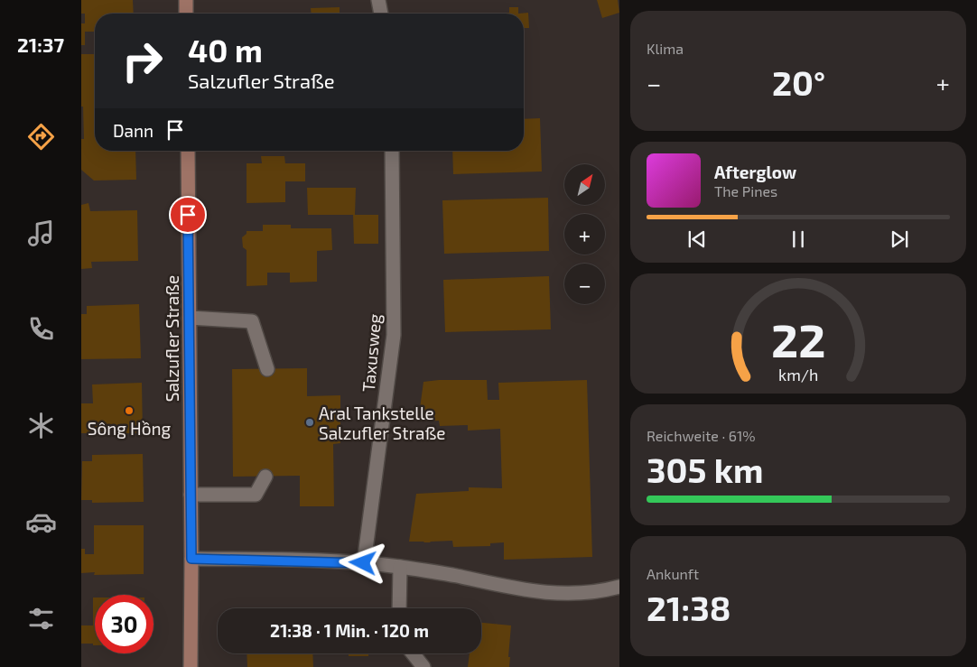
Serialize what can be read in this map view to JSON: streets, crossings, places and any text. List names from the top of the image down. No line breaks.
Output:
{"streets":{"main road":["Salzufler Straße"],"street":["Taxusweg"]},"places":["Sông Hồng","Aral Tankstelle Salzufler Straße"],"north":"top right","page":{"tabs":"21:37","tile":["Klima",["Reichweite · 61%","305 km"],["Ankunft","21:38"]],"turn":["40 m","Salzufler Straße"],"heat":["−","20°","+"],"then":"Dann","song":["Afterglow","The Pines"],"map_buttons":["+","−"],"limit":"30","trip":"21:38 · 1 Min. · 120 m","gauge":["22","km/h"]}}
